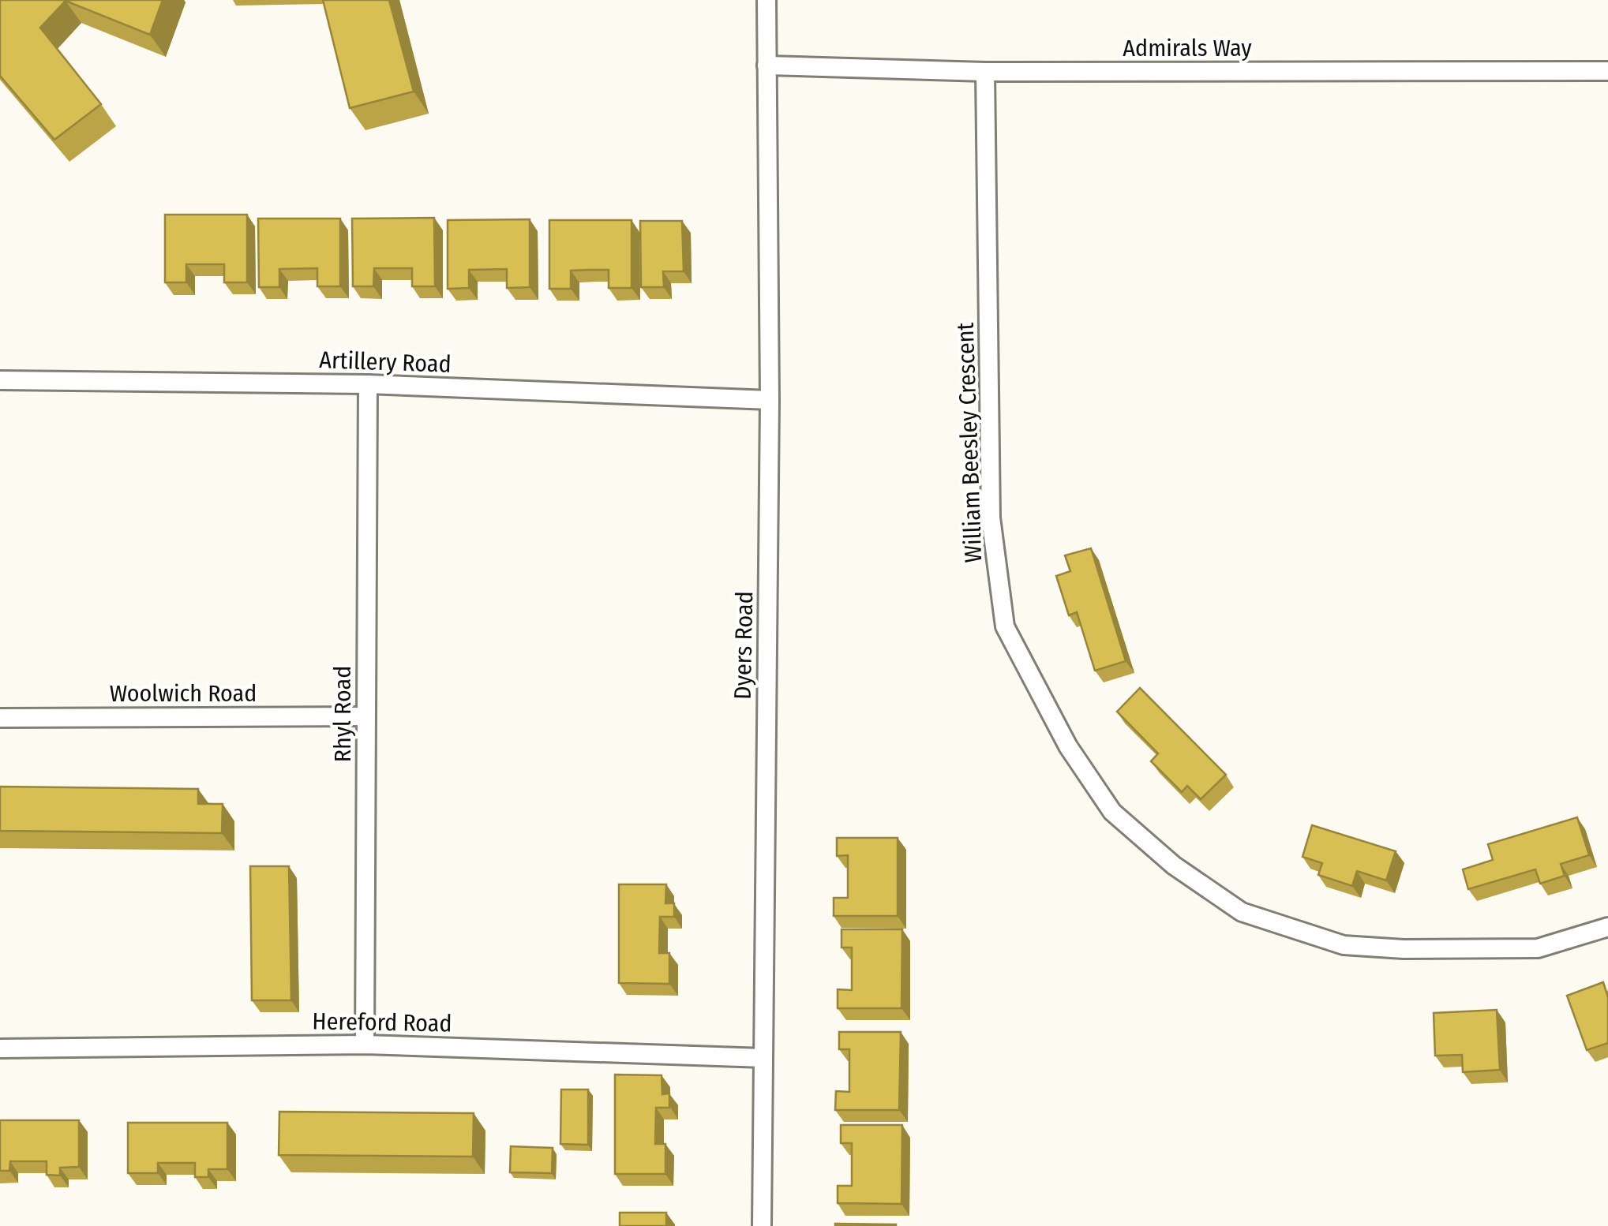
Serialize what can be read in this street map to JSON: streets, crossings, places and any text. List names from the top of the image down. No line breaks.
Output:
{"streets":{"lane":["Admirals Way","Artillery Road","William Beesley Crescent","Dyers Road","Woolwich Road","Rhyl Road","Hereford Road"]},"crossings":[["Admirals Way","William Beesley Crescent"],["Admirals Way","Dyers Road"],["Artillery Road","Dyers Road"],["Artillery Road","Rhyl Road"],["Dyers Road","Hereford Road"],["Woolwich Road","Rhyl Road"],["Rhyl Road","Hereford Road"]]}
